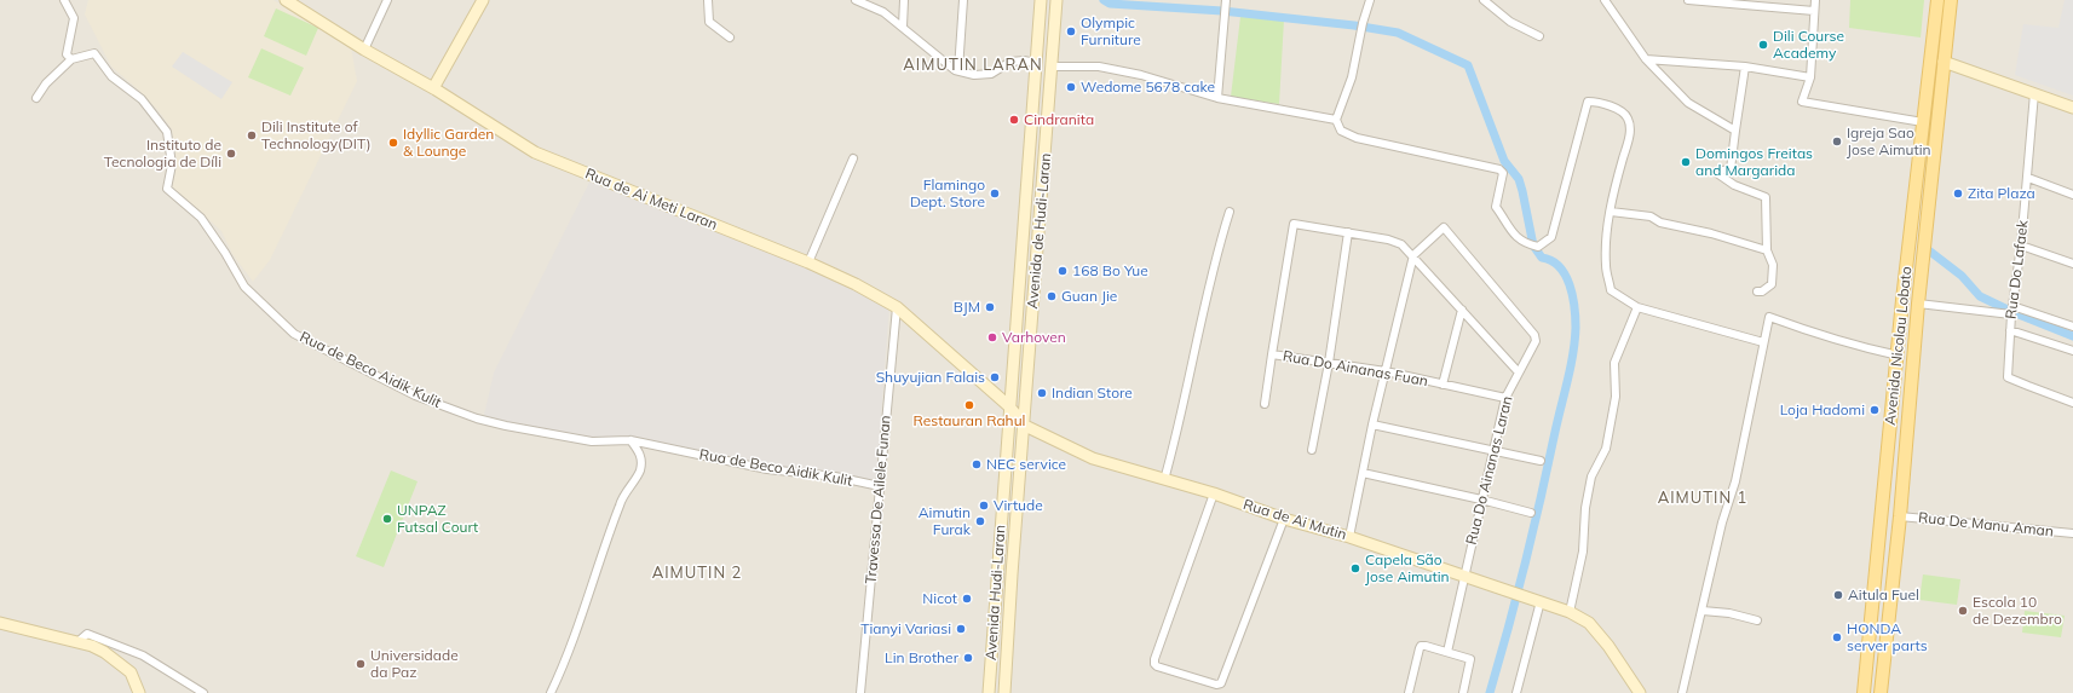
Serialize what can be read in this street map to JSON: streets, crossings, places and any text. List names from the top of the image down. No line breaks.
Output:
{"streets":{"main road":["Avenida Nicolau Lobato"],"street":["Rua de Ai Meti Laran","Avenida de Hudi-Laran","Rua Do Lafaek","Rua Do Ainanas Fuan","Rua de Beco Aidik Kulit","Rua Do Ainanas Laran","Travessa De Ailele Funan","Rua de Ai Mutin","Rua De Manu Aman","Avenida Hudi-Laran"]},"crossings":[["Rua de Ai Meti Laran","Travessa De Ailele Funan"],["Rua de Ai Meti Laran","Rua de Ai Mutin"],["Rua de Ai Meti Laran","Avenida Hudi-Laran"],["Avenida de Hudi-Laran","Rua de Ai Mutin"],["Avenida Nicolau Lobato","Rua De Manu Aman"],["Rua Do Ainanas Fuan","Rua Do Ainanas Laran"],["Rua de Beco Aidik Kulit","Travessa De Ailele Funan"],["Rua Do Ainanas Laran","Rua de Ai Mutin"],["Rua de Ai Mutin","Avenida Hudi-Laran"]],"districts":["AIMUTIN LARAN","AIMUTIN 1","AIMUTIN 2"],"places":["Olympic Furniture","Dili Course Academy","Wedome 5678 cake","Cindranita","Dili Institute of Technology(DIT)","Igreja Sao Jose Aimutin","Idyllic Garden & Lounge","Instituto de Tecnologia de Díli","Domingos Freitas and Margarida","Flamingo Dept. Store","Zita Plaza","168 Bo Yue","Guan Jie","BJM","Varhoven","Shuyujian Falais","Indian Store","Restauran Rahul","Loja Hadomi","NEC service","Virtude","UNPAZ Futsal Court","Aimutin Furak","Capela São Jose Aimutin","Aitula Fuel","Nicot","Escola 10 de Dezembro","Tianyi Variasi","HONDA server parts","Lin Brother","Universidade da Paz"]}
